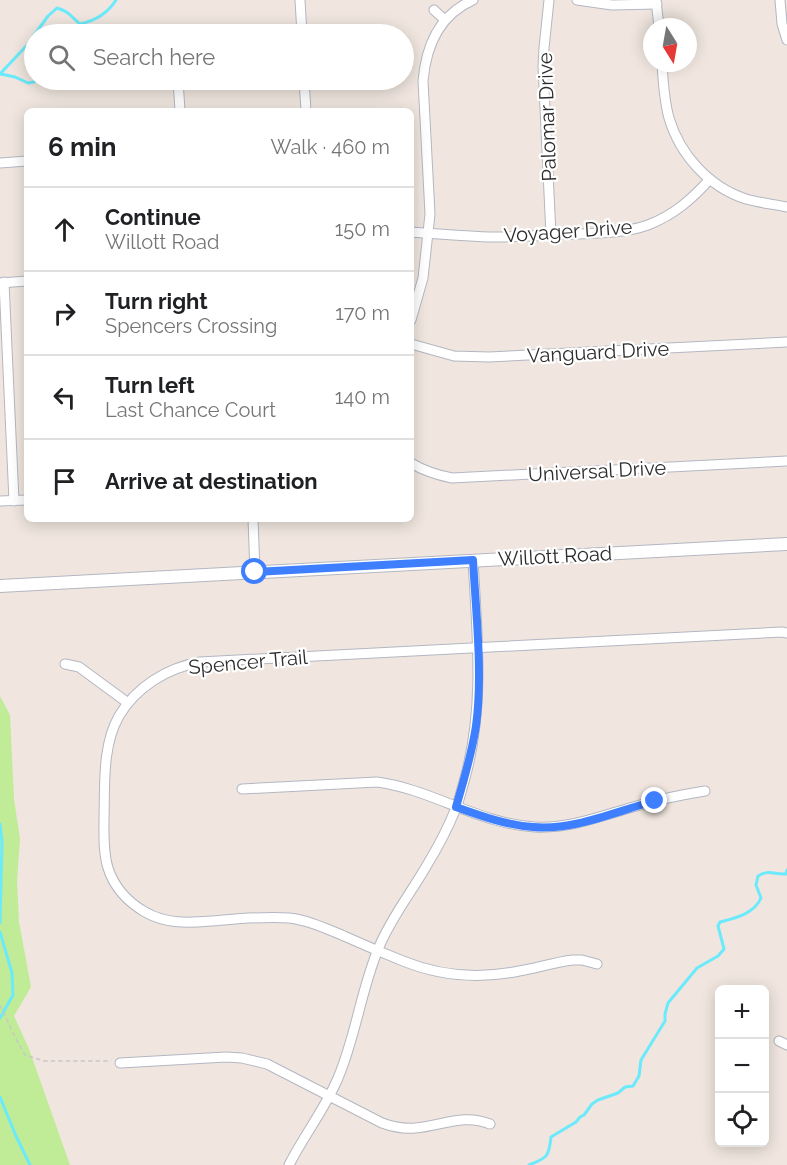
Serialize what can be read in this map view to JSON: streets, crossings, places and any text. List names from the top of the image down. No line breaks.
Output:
{"streets":{"main road":["Willott Road"],"street":["Palomar Drive","Voyager Drive","Vanguard Drive","Universal Drive","Spencer Trail"]},"crossings":[["Palomar Drive","Voyager Drive"]],"north":"bottom","page":{"search":"Search here","heading":["6 min","Walk · 460 m"],"list":[["Continue","Willott Road","150 m"],["Turn right","Spencers Crossing","170 m"],["Turn left","Last Chance Court","140 m"],"Arrive at destination"],"map_buttons":["+","−"]}}
